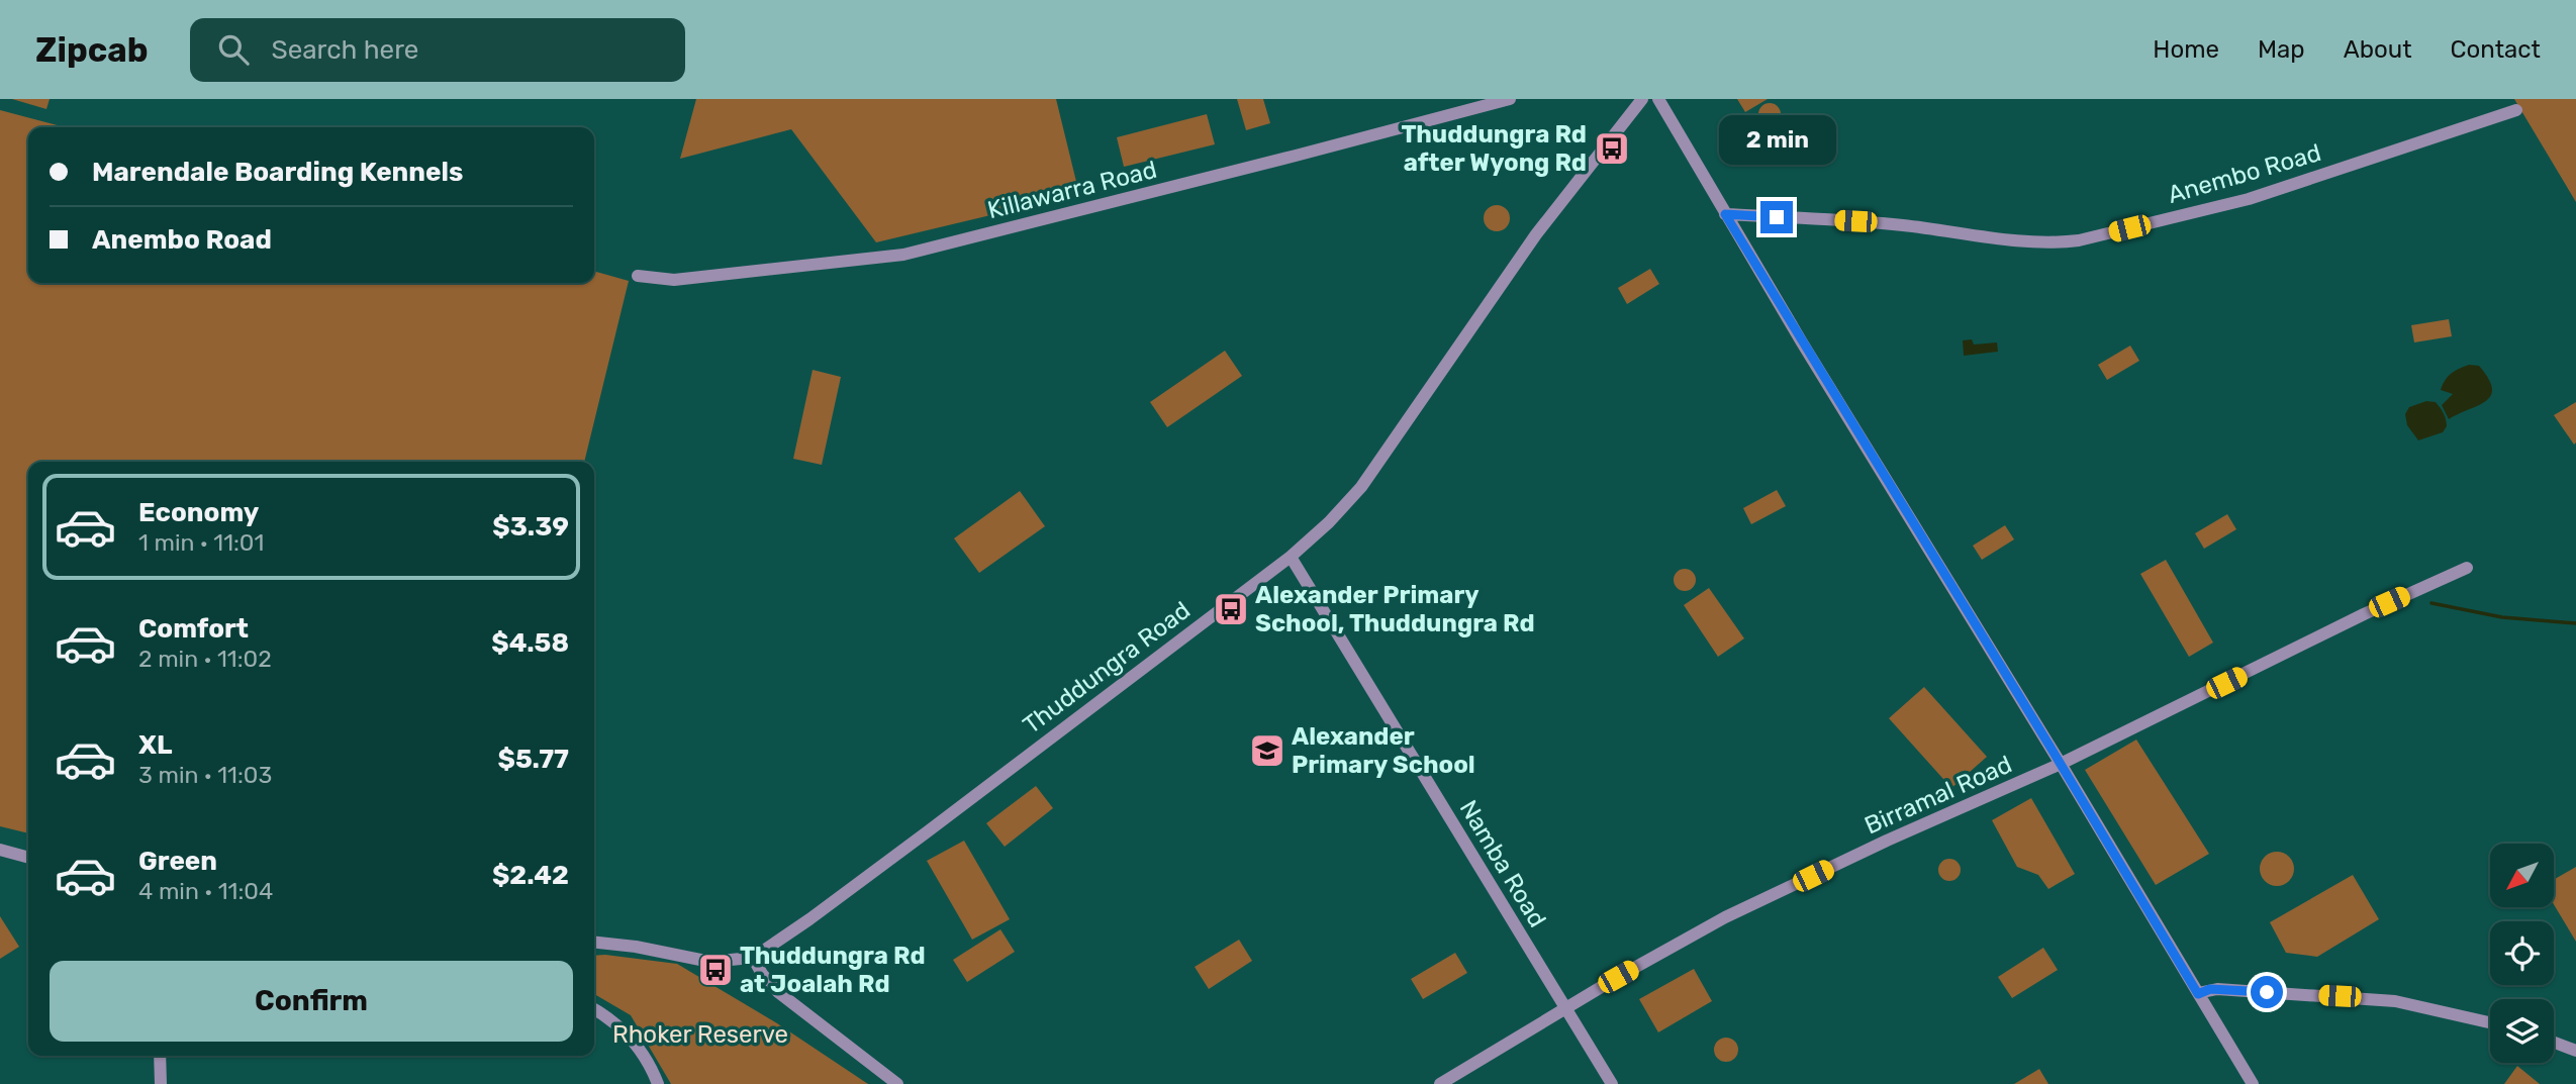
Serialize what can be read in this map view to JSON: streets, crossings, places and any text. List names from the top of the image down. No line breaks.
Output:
{"streets":{"street":["Anembo Road","Killawarra Road","Thuddungra Road","Birramal Road","Namba Road"]},"crossings":[["Thuddungra Road","Namba Road"],["Birramal Road","Namba Road"]],"parks":["Rhoker Reserve"],"places":{"bus stop":["Thuddungra Rd after Wyong Rd","Alexander Primary School, Thuddungra Rd","Thuddungra Rd at Joalah Rd"],"school or university":["Alexander Primary School"]},"north":"bottom left","page":{"header":"Zipcab","search":"Search here","nav":["Home","Map","About","Contact"],"bubble":"2 min","banner":["Marendale Boarding Kennels","Anembo Road"],"list":[{"name":"Economy","note":"1 min · 11:01","value":"$3.39"},{"name":"Comfort","note":"2 min · 11:02","value":"$4.58"},{"name":"XL","note":"3 min · 11:03","value":"$5.77"},{"name":"Green","note":"4 min · 11:04","value":"$2.42"}],"buttons":"Confirm"}}
